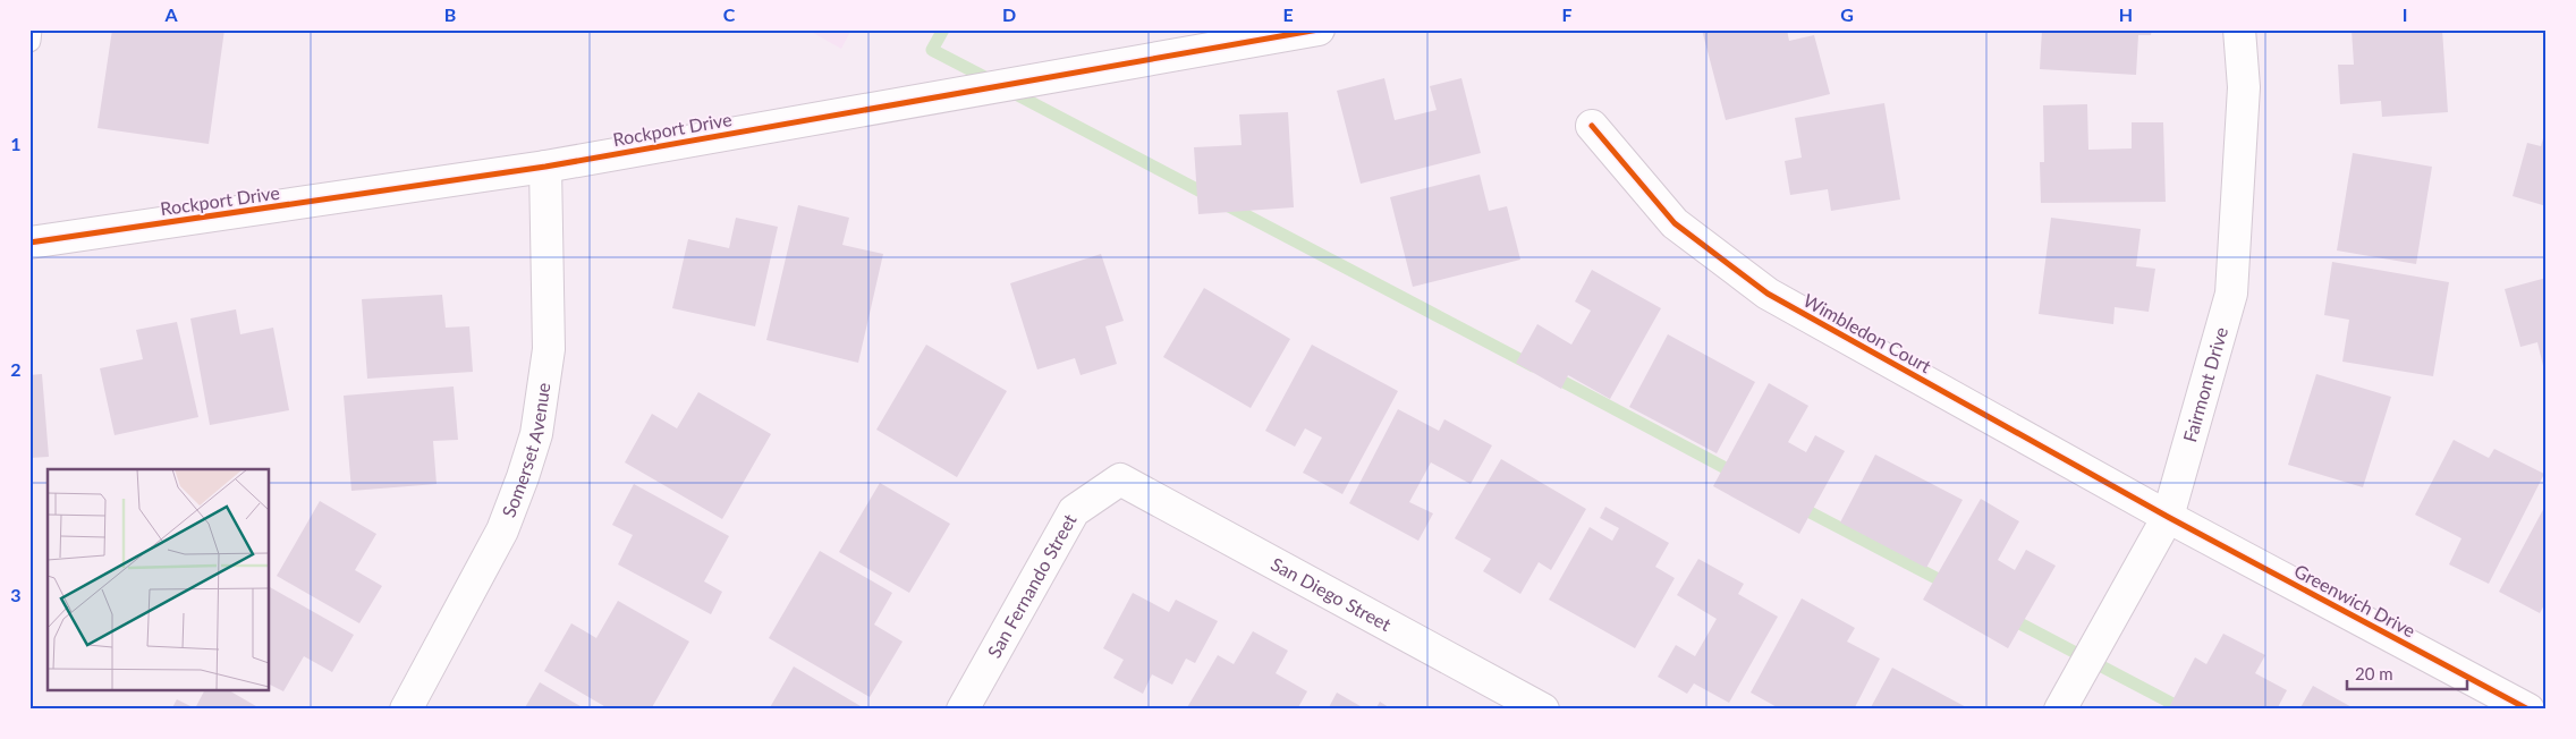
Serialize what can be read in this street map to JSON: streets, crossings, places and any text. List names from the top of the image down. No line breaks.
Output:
{"streets":{"street":["Rockport Drive","Wimbledon Court","Fairmont Drive","Somerset Avenue","San Fernando Street","San Diego Street","Greenwich Drive"]},"crossings":[["Rockport Drive","Somerset Avenue"],["Wimbledon Court","Fairmont Drive"],["Wimbledon Court","Greenwich Drive"],["Fairmont Drive","Greenwich Drive"],["San Fernando Street","San Diego Street"]],"scale_bar":"20 m","grid":{"columns":["A","B","C","D","E","F","G","H","I"],"rows":["1","2","3"]}}
